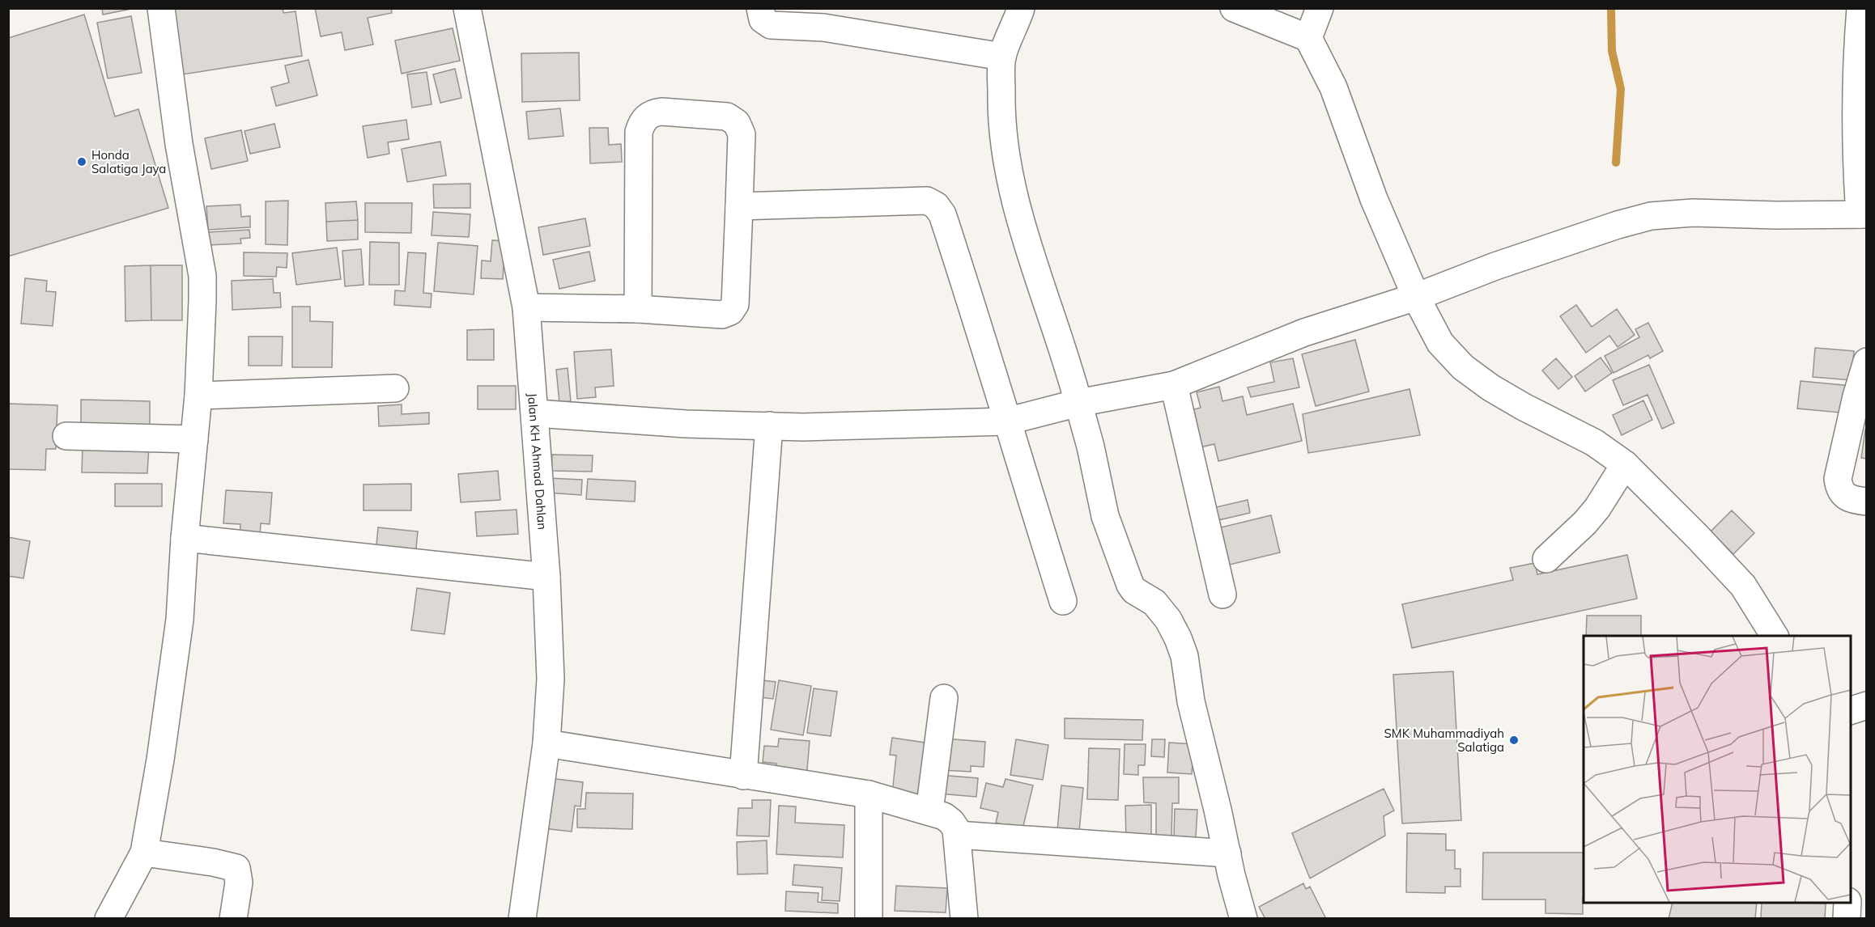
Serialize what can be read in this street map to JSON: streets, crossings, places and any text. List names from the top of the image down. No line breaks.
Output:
{"streets":{"street":["Jalan KH Ahmad Dahlan"]},"places":["Honda Salatiga Jaya","SMK Muhammadiyah Salatiga"]}
